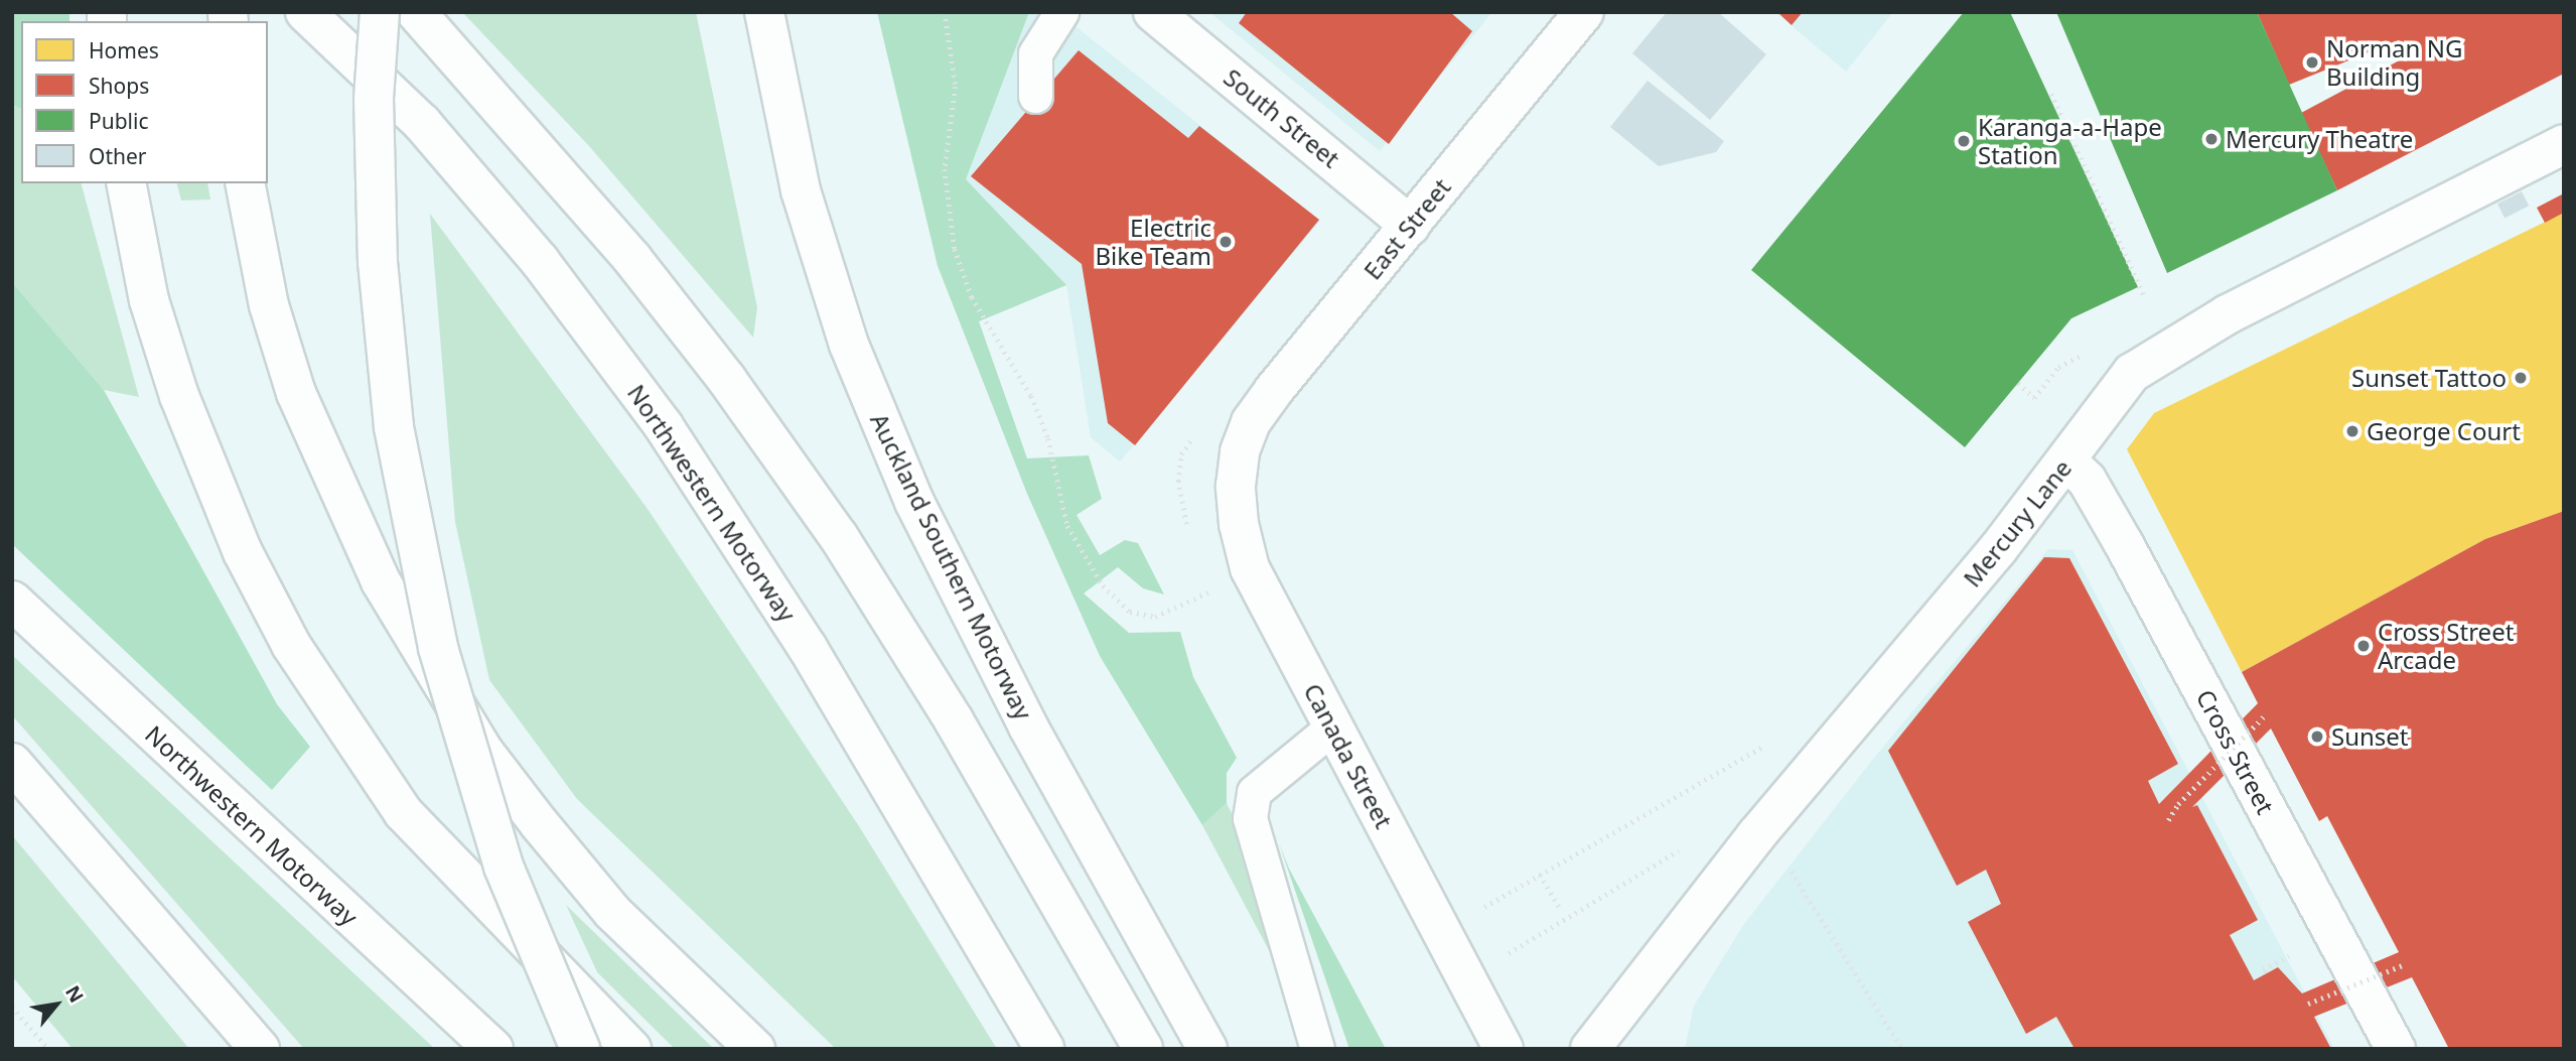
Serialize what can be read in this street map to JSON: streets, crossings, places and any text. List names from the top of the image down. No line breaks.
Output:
{"streets":{"main road":["South Street","East Street","Northwestern Motorway","Mercury Lane","Auckland Southern Motorway","Cross Street","Canada Street"]},"crossings":[["South Street","East Street"],["East Street","Canada Street"],["Mercury Lane","Cross Street"]],"places":["Norman NG Building","Mercury Theatre","Karanga-a-Hape Station","Electric Bike Team","Sunset Tattoo","George Court","Cross Street Arcade","Sunset"],"legend":["Homes","Shops","Public","Other"],"north":"top right"}
